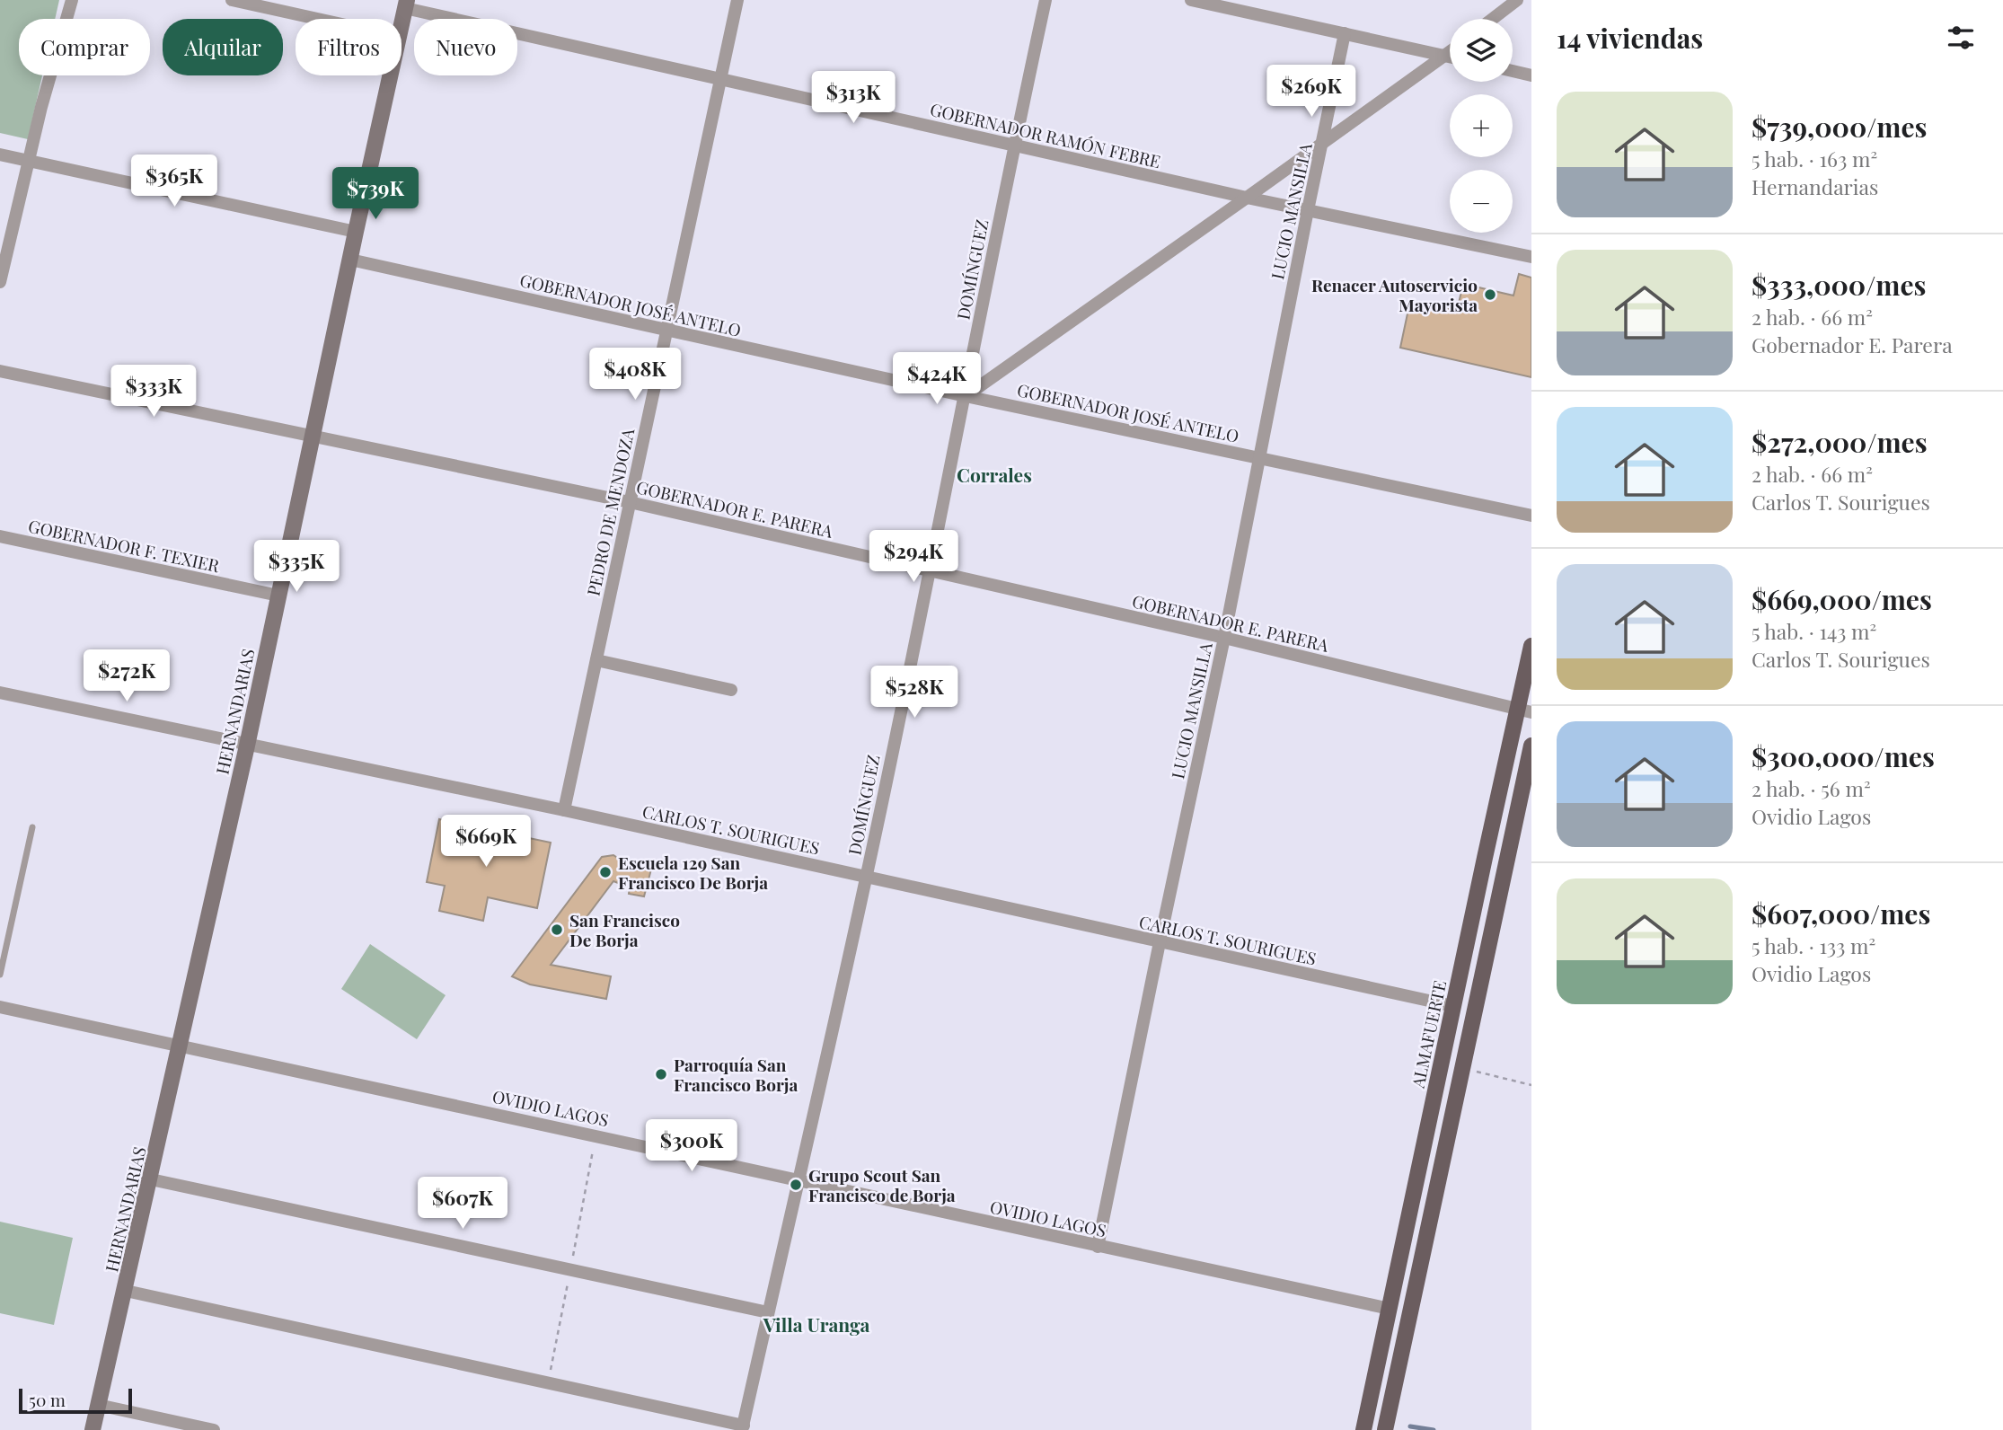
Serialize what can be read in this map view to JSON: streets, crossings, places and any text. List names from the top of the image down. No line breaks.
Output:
{"streets":{"main road":["ALMAFUERTE"],"street":["GOBERNADOR RAMÓN FEBRE","LUCIO MANSILLA","DOMÍNGUEZ","GOBERNADOR JOSÉ ANTELO","GOBERNADOR E. PARERA","PEDRO DE MENDOZA","GOBERNADOR F. TEXIER","HERNANDARIAS","CARLOS T. SOURIGUES","OVIDIO LAGOS"]},"crossings":[["GOBERNADOR RAMÓN FEBRE","LUCIO MANSILLA"],["GOBERNADOR RAMÓN FEBRE","DOMÍNGUEZ"],["GOBERNADOR RAMÓN FEBRE","PEDRO DE MENDOZA"],["GOBERNADOR RAMÓN FEBRE","HERNANDARIAS"],["LUCIO MANSILLA","GOBERNADOR JOSÉ ANTELO"],["LUCIO MANSILLA","GOBERNADOR E. PARERA"],["LUCIO MANSILLA","CARLOS T. SOURIGUES"],["LUCIO MANSILLA","OVIDIO LAGOS"],["DOMÍNGUEZ","GOBERNADOR JOSÉ ANTELO"],["DOMÍNGUEZ","GOBERNADOR E. PARERA"],["DOMÍNGUEZ","CARLOS T. SOURIGUES"],["DOMÍNGUEZ","OVIDIO LAGOS"],["GOBERNADOR JOSÉ ANTELO","PEDRO DE MENDOZA"],["GOBERNADOR JOSÉ ANTELO","HERNANDARIAS"],["GOBERNADOR E. PARERA","PEDRO DE MENDOZA"],["GOBERNADOR E. PARERA","HERNANDARIAS"],["GOBERNADOR E. PARERA","ALMAFUERTE"],["PEDRO DE MENDOZA","CARLOS T. SOURIGUES"],["GOBERNADOR F. TEXIER","HERNANDARIAS"],["HERNANDARIAS","CARLOS T. SOURIGUES"],["HERNANDARIAS","OVIDIO LAGOS"],["CARLOS T. SOURIGUES","ALMAFUERTE"],["ALMAFUERTE","OVIDIO LAGOS"]],"districts":["Corrales","Villa Uranga"],"places":["Renacer Autoservicio Mayorista","Escuela 129 San Francisco De Borja","San Francisco De Borja","Parroquía San Francisco Borja","Grupo Scout San Francisco de Borja"],"scale_bar":"50 m","page":{"heading":"14 viviendas","map_buttons":["+","−"],"chip":["Comprar","Alquilar","Filtros","Nuevo"],"price":["$269K","$313K","$365K","$739K","$408K","$424K","$333K","$294K","$335K","$272K","$528K","$669K","$300K","$607K"],"list":[{"name":"$739,000/mes","note":"5 hab. · 163 m² · Hernandarias"},{"name":"$333,000/mes","note":"2 hab. · 66 m² · Gobernador E. Parera"},{"name":"$272,000/mes","note":"2 hab. · 66 m² · Carlos T. Sourigues"},{"name":"$669,000/mes","note":"5 hab. · 143 m² · Carlos T. Sourigues"},{"name":"$300,000/mes","note":"2 hab. · 56 m² · Ovidio Lagos"},{"name":"$607,000/mes","note":"5 hab. · 133 m² · Ovidio Lagos"}],"scale":"50 m"}}
